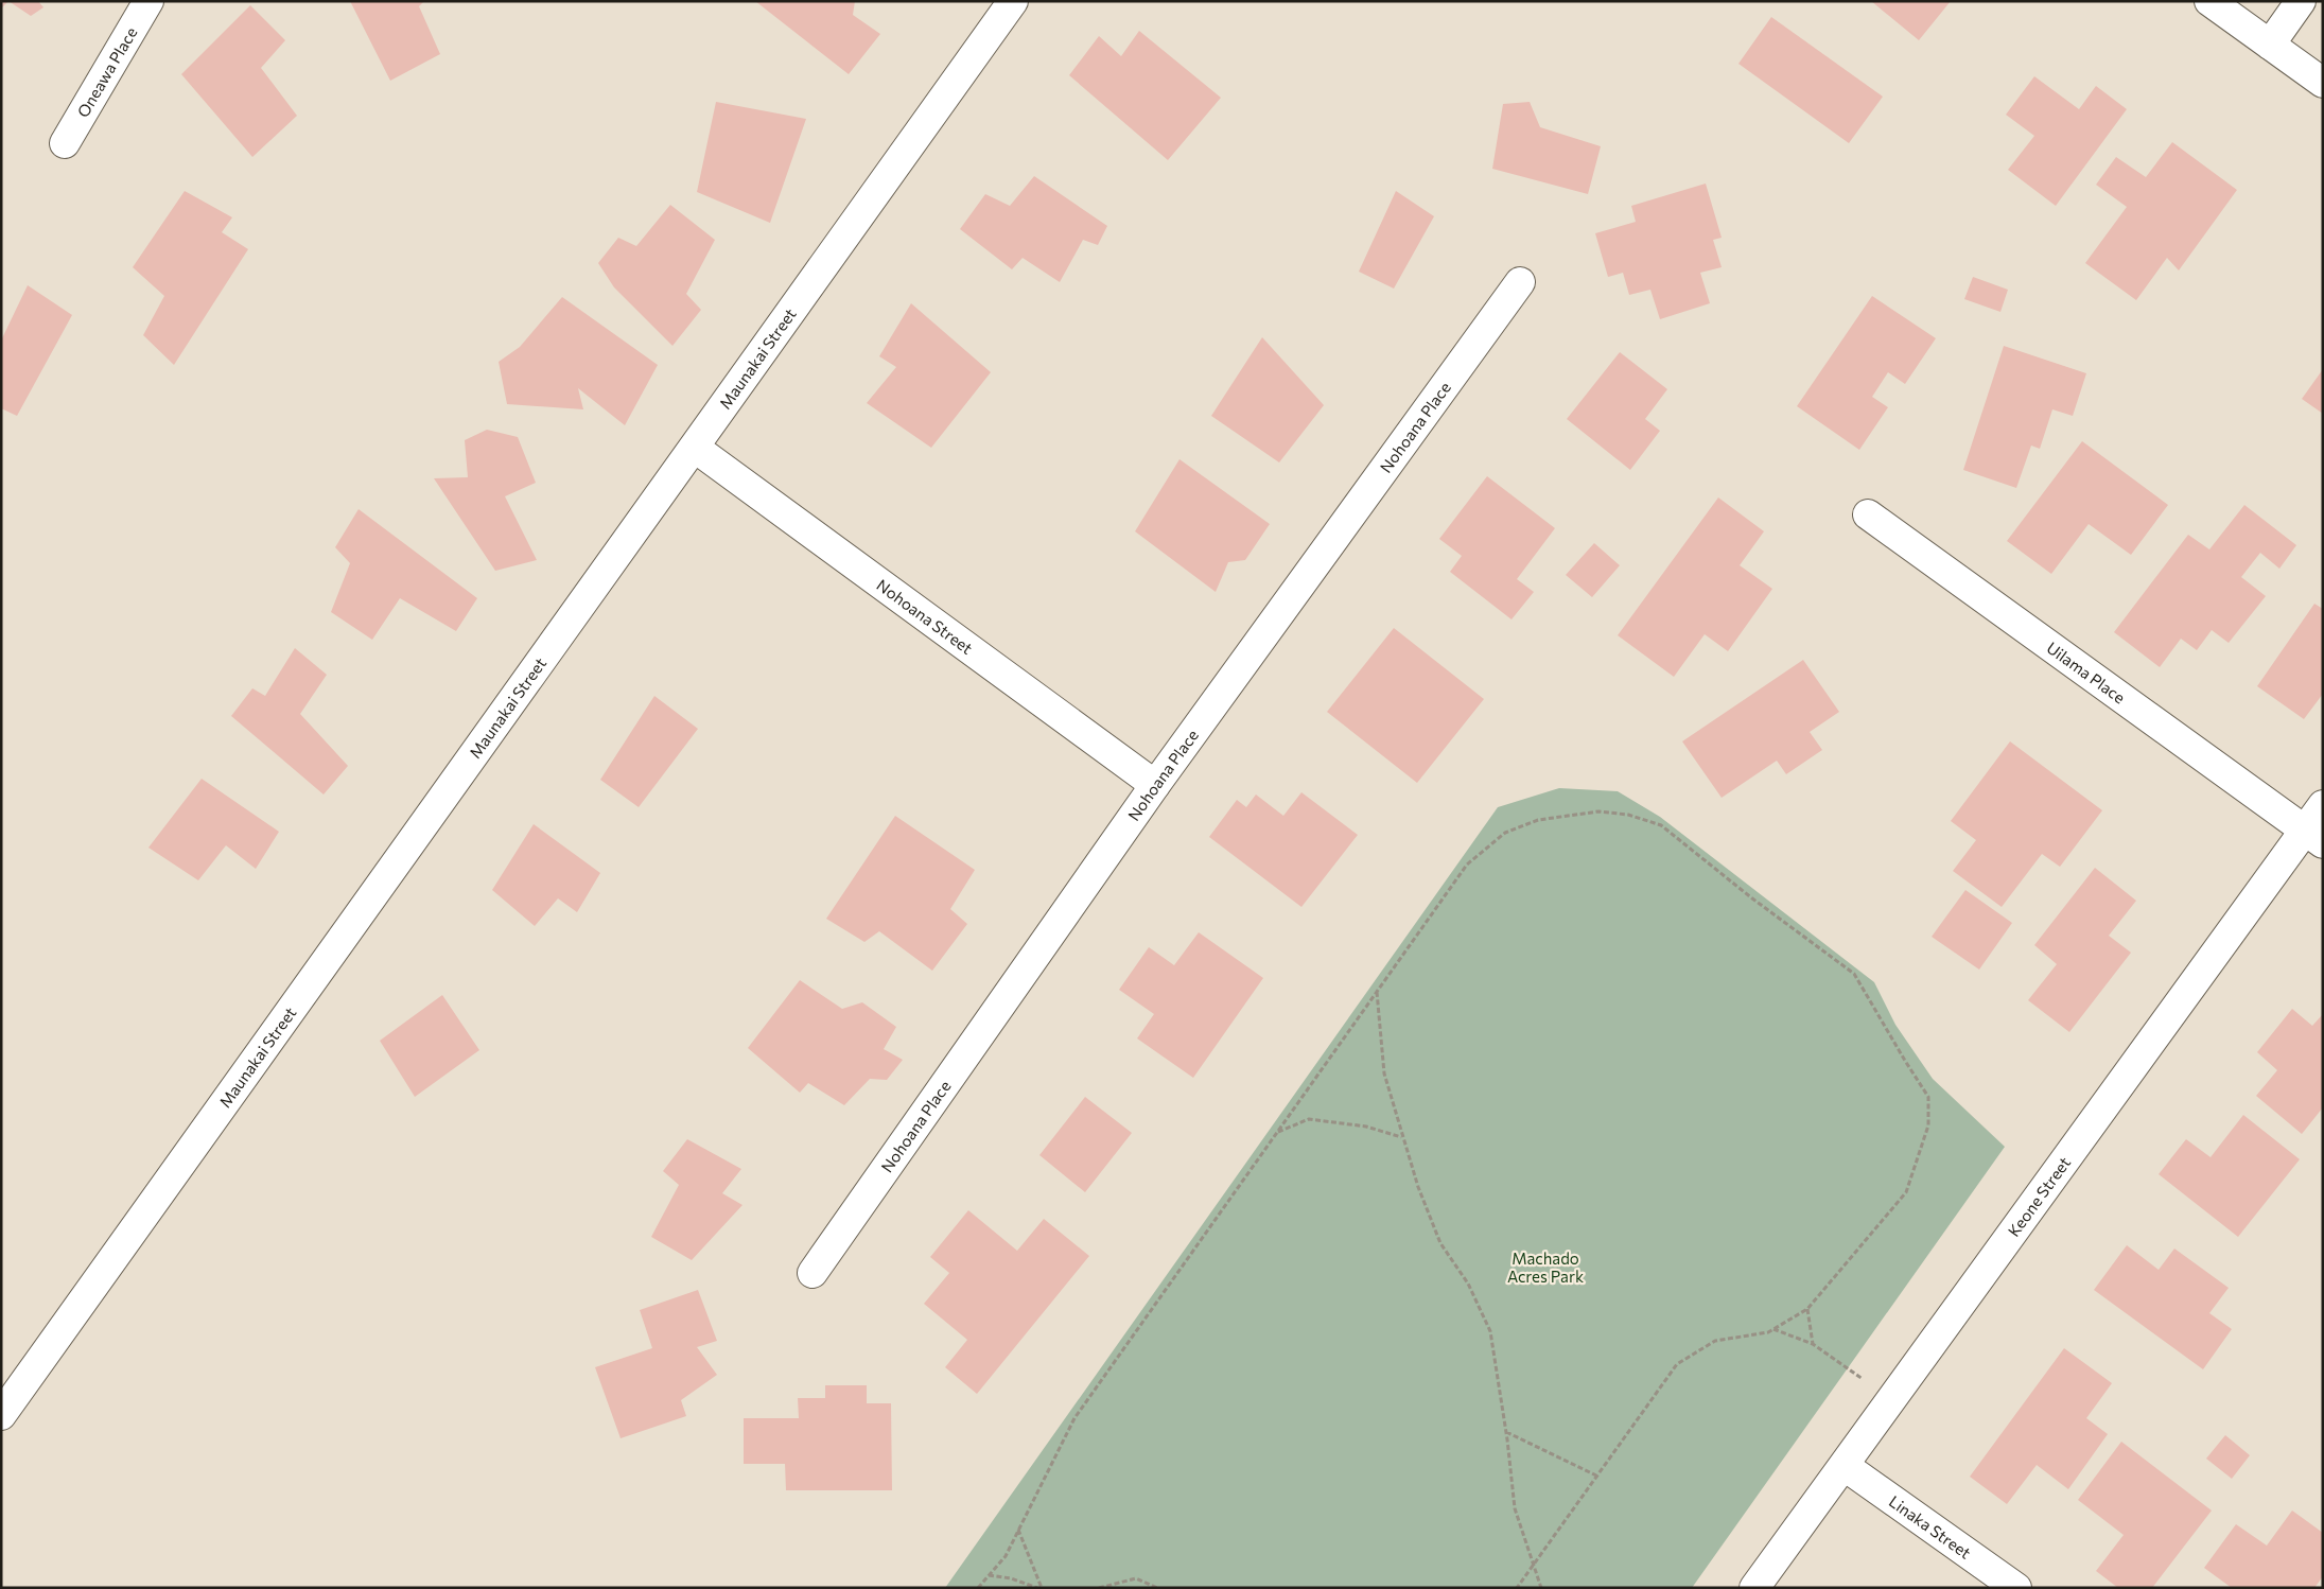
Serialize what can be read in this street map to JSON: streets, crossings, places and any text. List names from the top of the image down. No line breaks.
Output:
{"streets":{"street":["Oneawa Place","Maunakai Street","Nohoana Place","Nohoana Street","Uilama Place","Keone Street","Linaka Street"]},"crossings":[["Maunakai Street","Nohoana Street"],["Nohoana Place","Nohoana Street"],["Uilama Place","Keone Street"],["Keone Street","Linaka Street"]],"parks":["Machado Acres Park"]}
